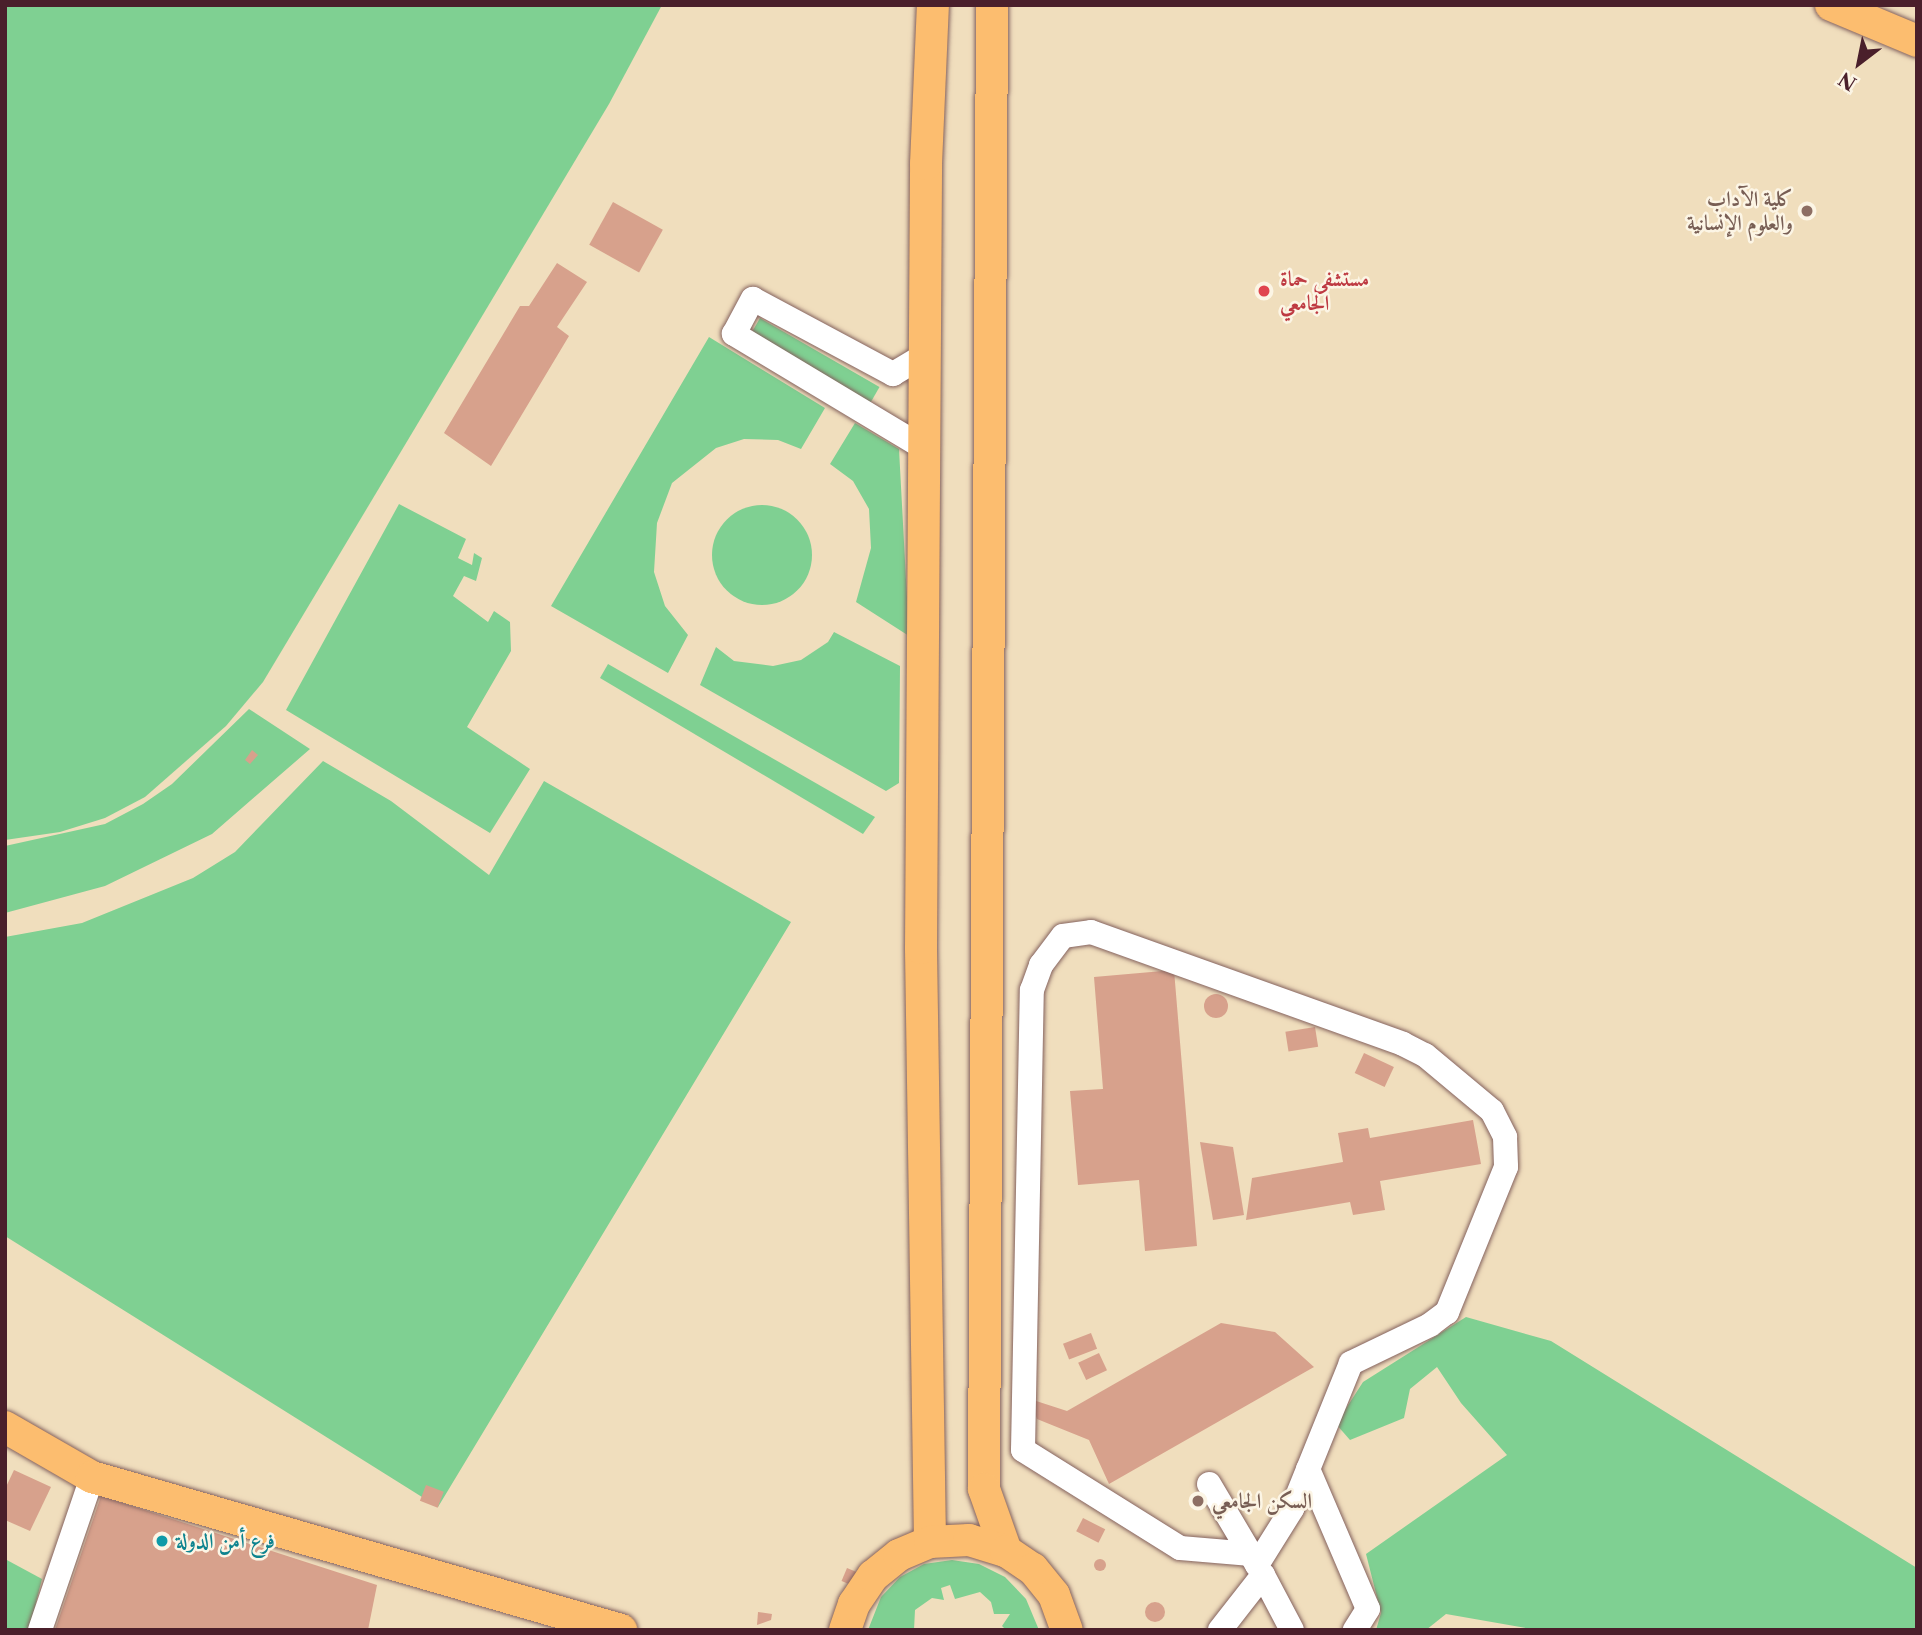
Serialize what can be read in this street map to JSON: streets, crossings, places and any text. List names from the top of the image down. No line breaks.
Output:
{"places":["كلية الآداب والعلوم الإنسانية","مستشفى حماة الجامعي","السكن الجامعي","فرع أمن الدولة"],"north":"bottom left"}
